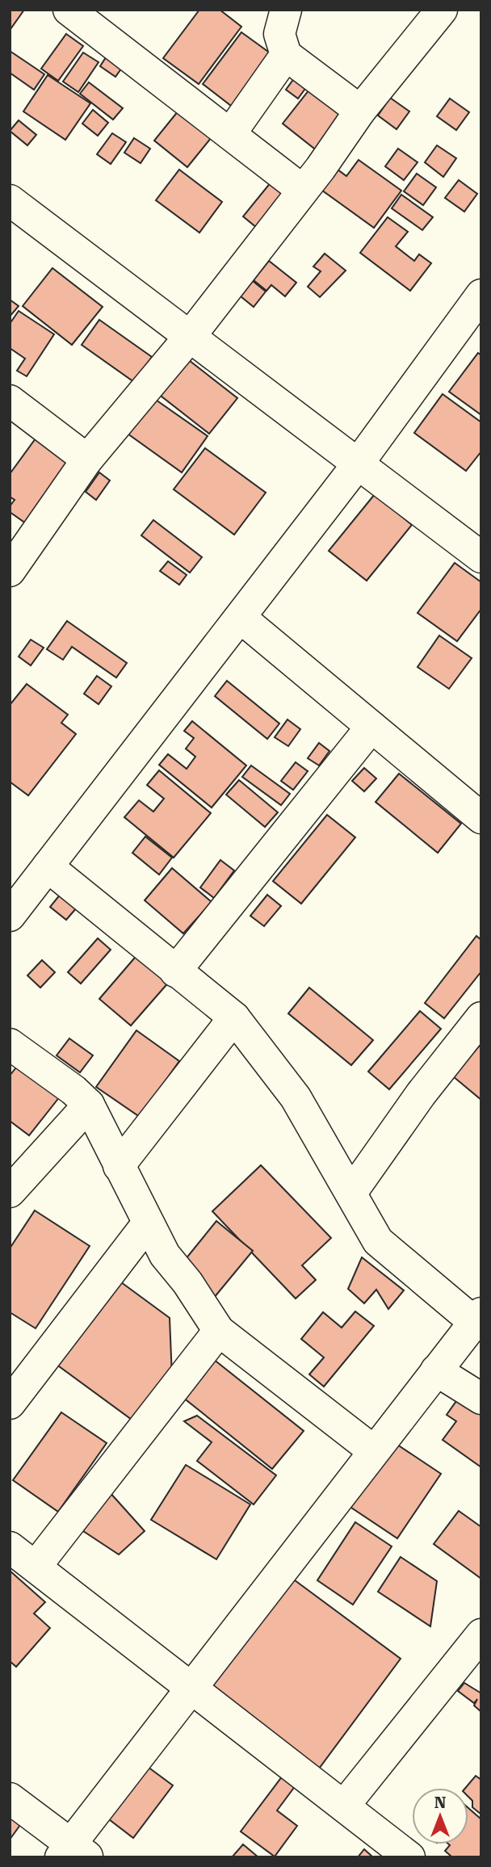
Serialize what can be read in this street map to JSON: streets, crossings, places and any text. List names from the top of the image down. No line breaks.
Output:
{"north":"top"}
